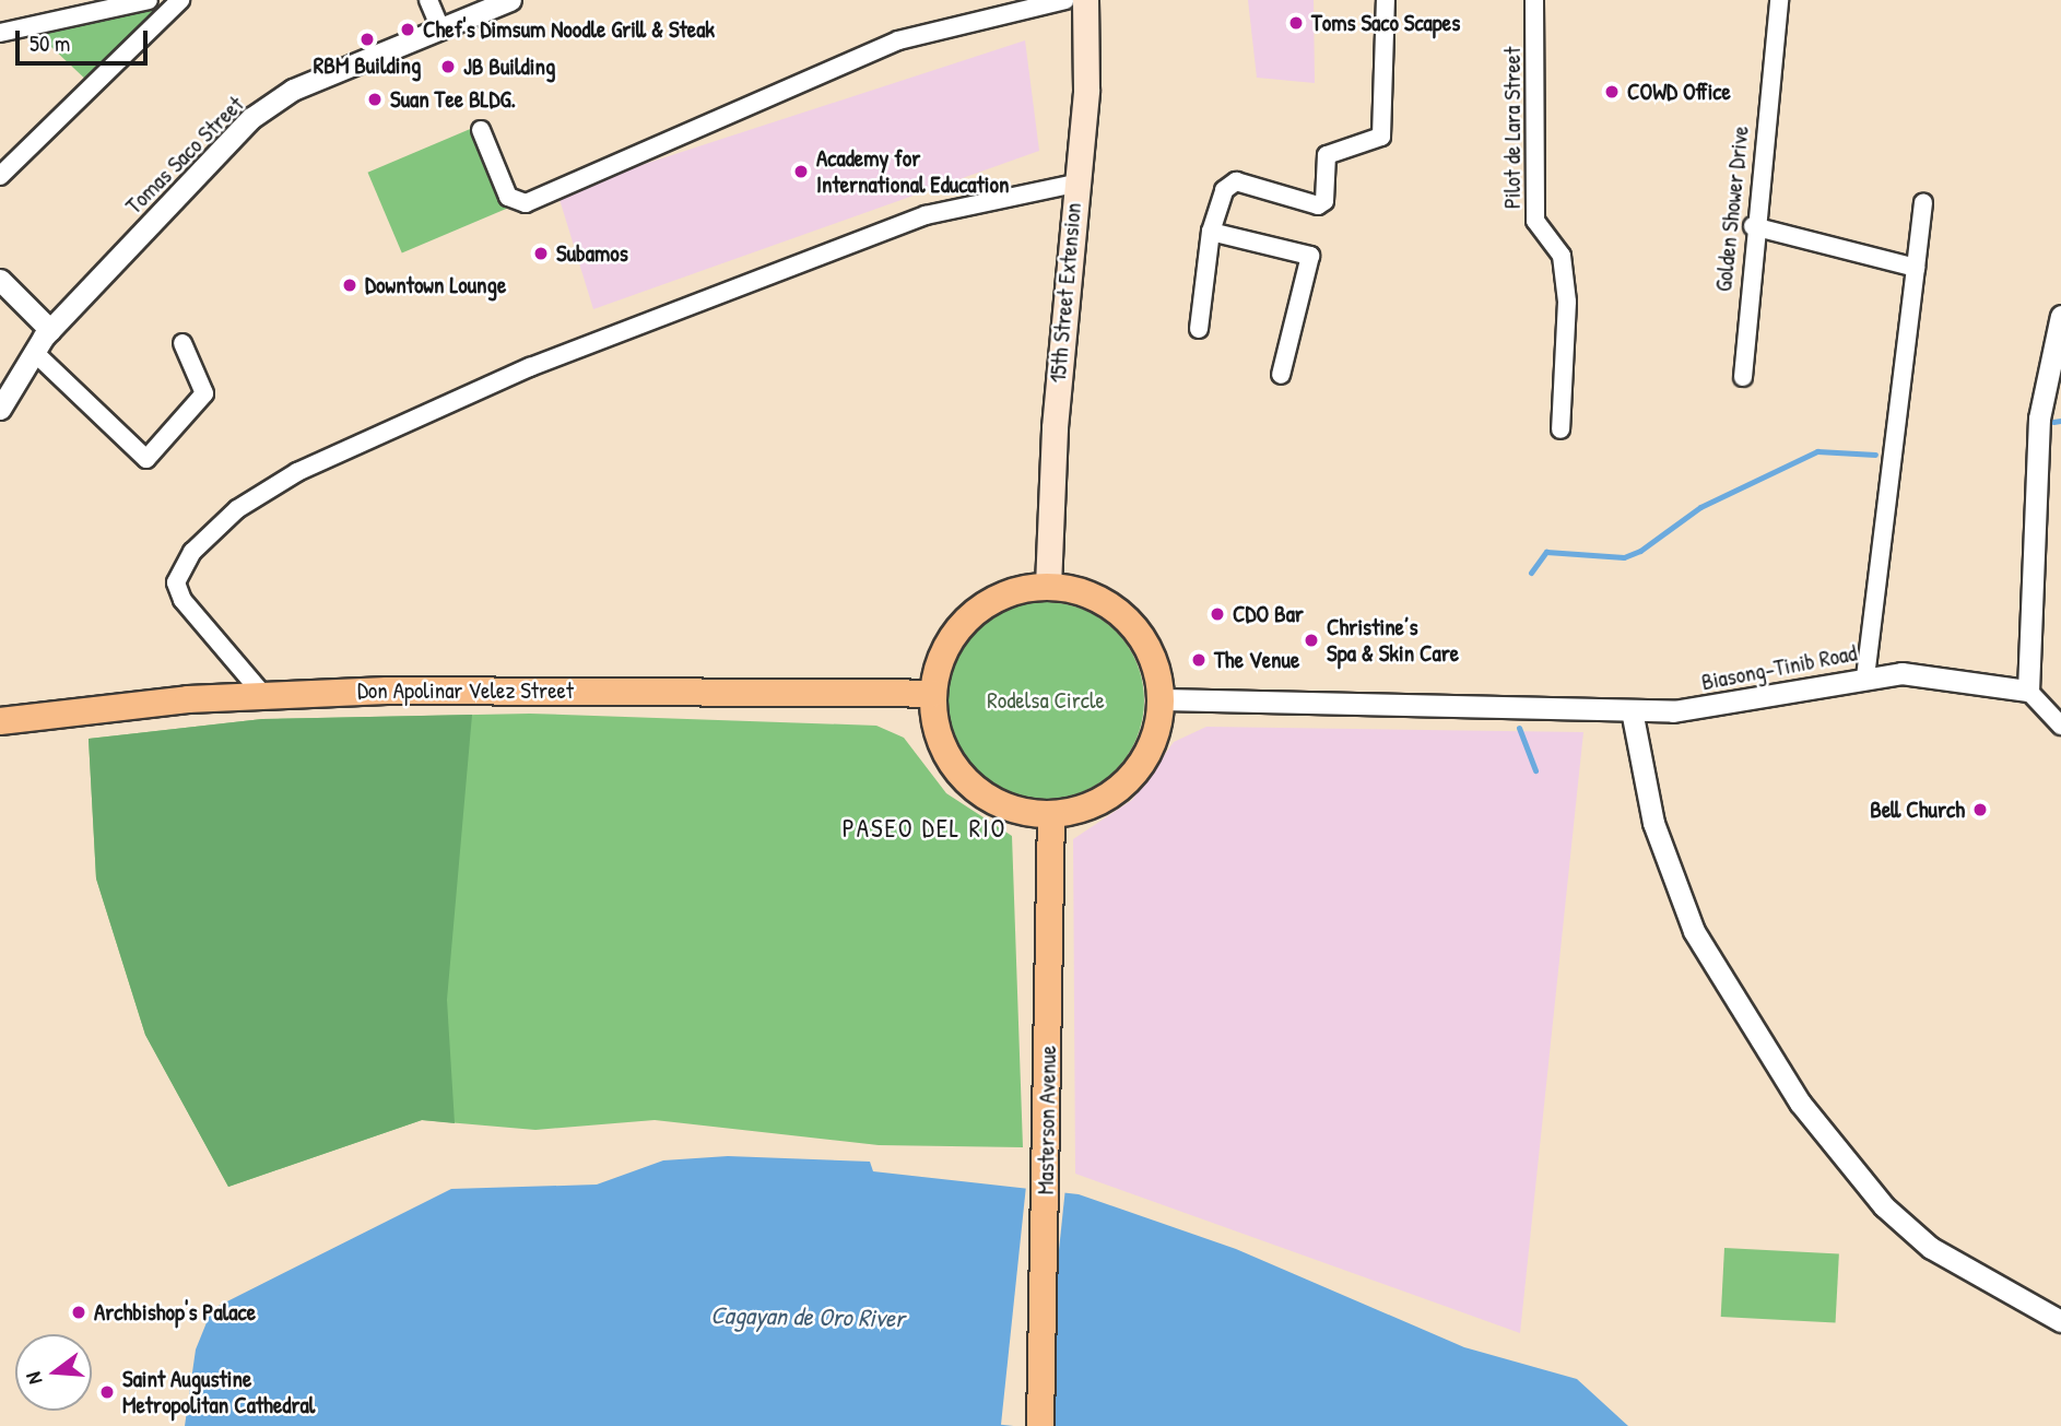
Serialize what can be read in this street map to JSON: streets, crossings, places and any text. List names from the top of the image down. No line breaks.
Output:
{"streets":{"main road":["15th Street Extension","Don Apolinar Velez Street","Masterson Avenue"],"street":["Pilot de Lara Street","Tomas Saco Street","Golden Shower Drive","Biasong-Tinib Road"]},"crossings":[["15th Street Extension","Biasong-Tinib Road"],["15th Street Extension","Don Apolinar Velez Street"],["15th Street Extension","Masterson Avenue"],["Biasong-Tinib Road","Don Apolinar Velez Street"],["Biasong-Tinib Road","Masterson Avenue"],["Don Apolinar Velez Street","Masterson Avenue"]],"districts":["PASEO DEL RIO"],"water":["Cagayan de Oro River"],"parks":["Rodelsa Circle"],"places":["Toms Saco Scapes","Chef's Dimsum Noodle Grill & Steak","RBM Building","JB Building","COWD Office","Suan Tee BLDG.","Academy for International Education","Subamos","Downtown Lounge","CDO Bar","Christine’s Spa & Skin Care","The Venue","Bell Church","Archbishop's Palace","Saint Augustine Metropolitan Cathedral"],"scale_bar":"50 m","north":"left"}
